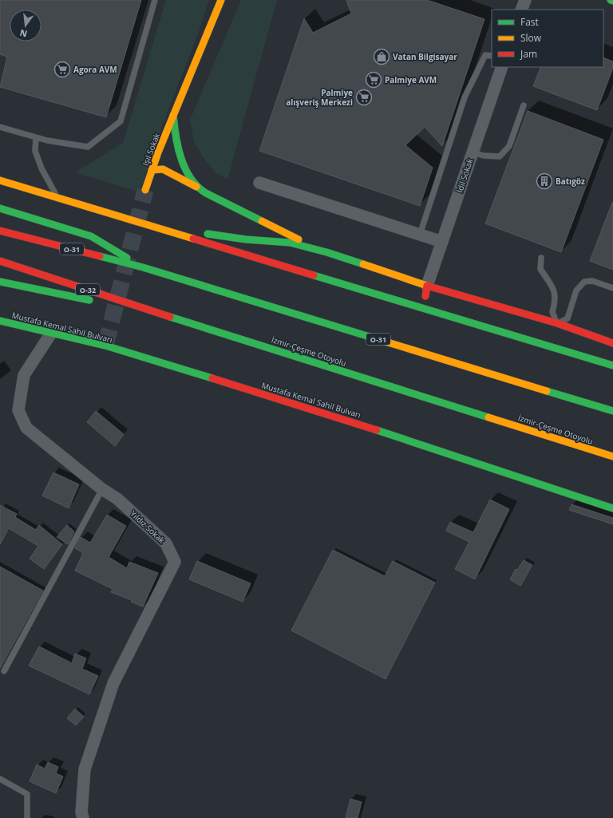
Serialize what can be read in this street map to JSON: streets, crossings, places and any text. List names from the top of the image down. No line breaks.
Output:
{"streets":{"main road":["Işıl Sokak","O-31","O-32","Mustafa Kemal Sahil Bulvarı","İzmir-Çeşme Otoyolu"],"street":["İdil Sokak","Yıldız Sokak"]},"crossings":[["Mustafa Kemal Sahil Bulvarı","Yıldız Sokak"]],"places":{"shop":["Vatan Bilgisayar"],"supermarket":["Agora AVM","Palmiye AVM","Palmiye alışveriş Merkezi"],"building":["Batıgöz"]},"legend":["Fast","Slow","Jam"],"north":"bottom"}
